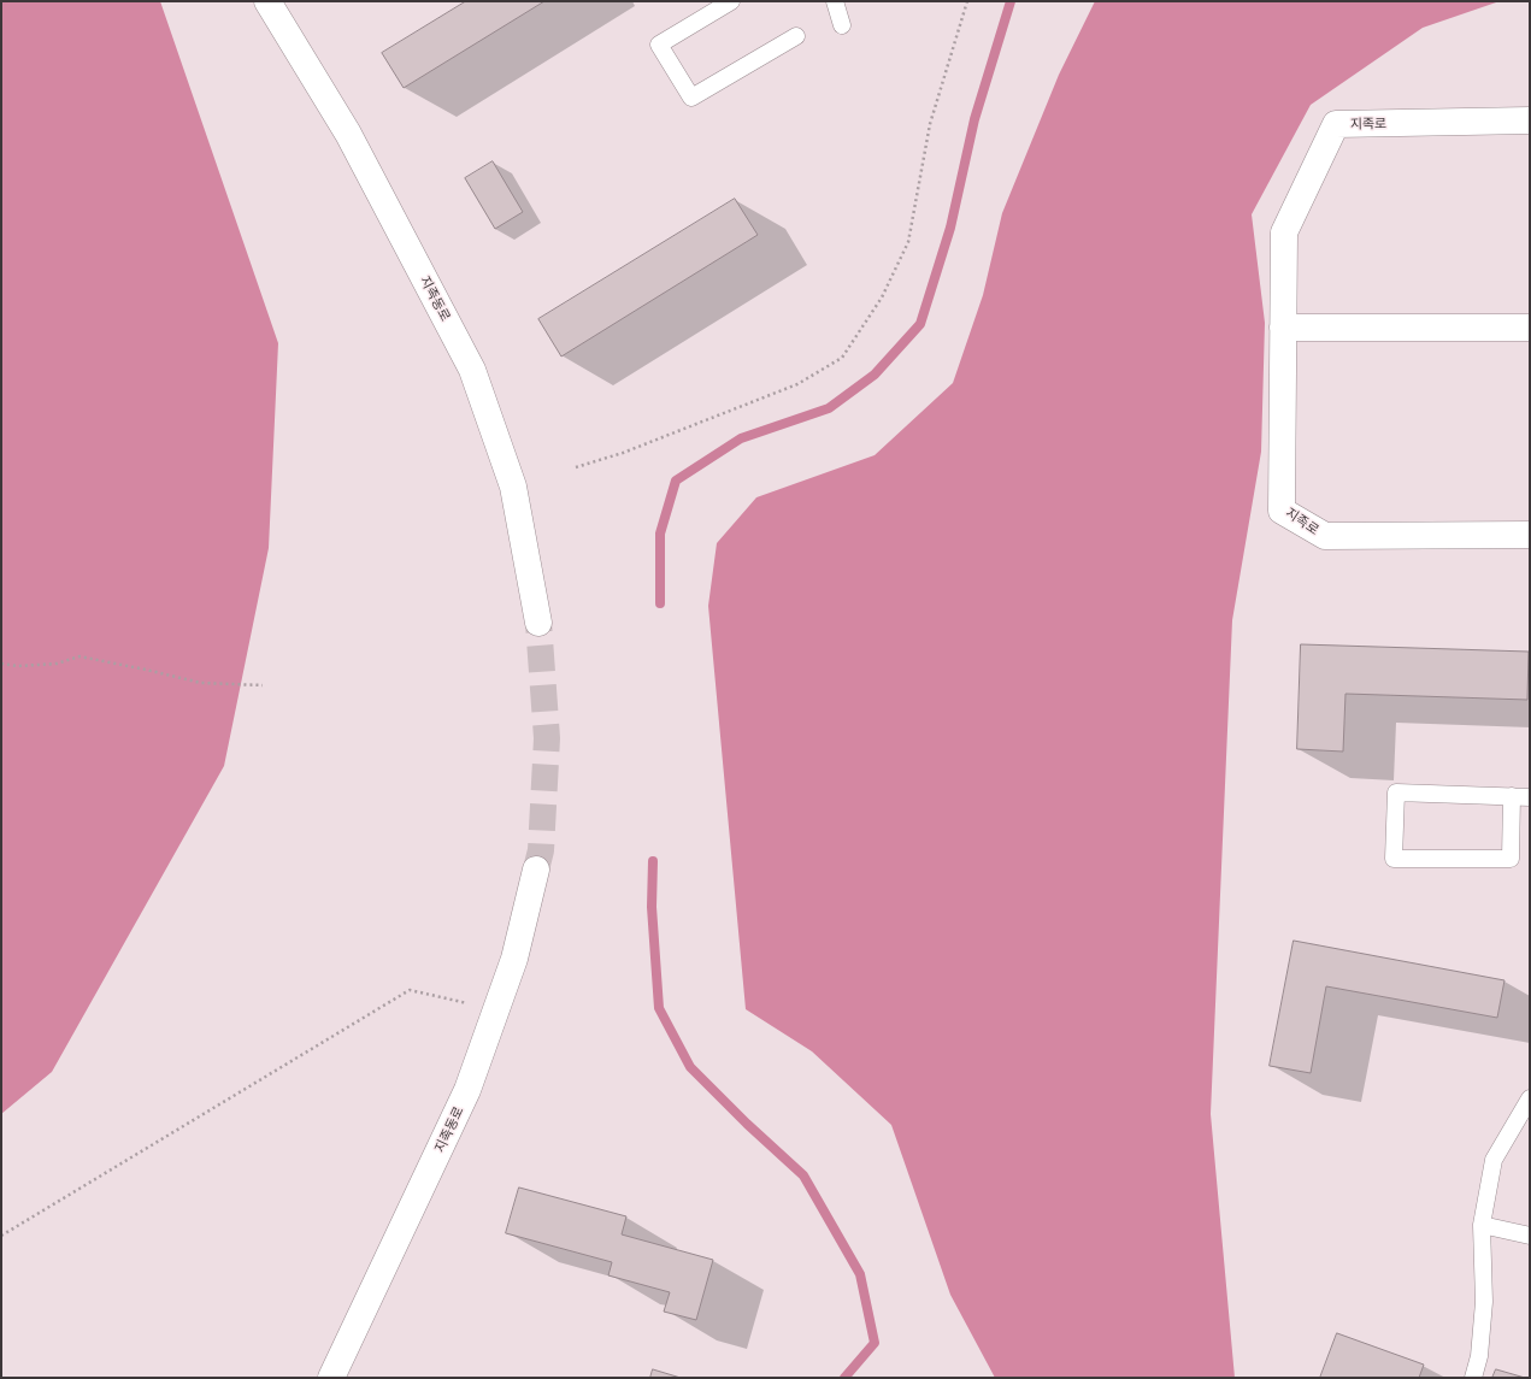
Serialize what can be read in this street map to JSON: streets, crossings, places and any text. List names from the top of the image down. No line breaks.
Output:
{"streets":{"street":["지족로","지족동로"]}}
